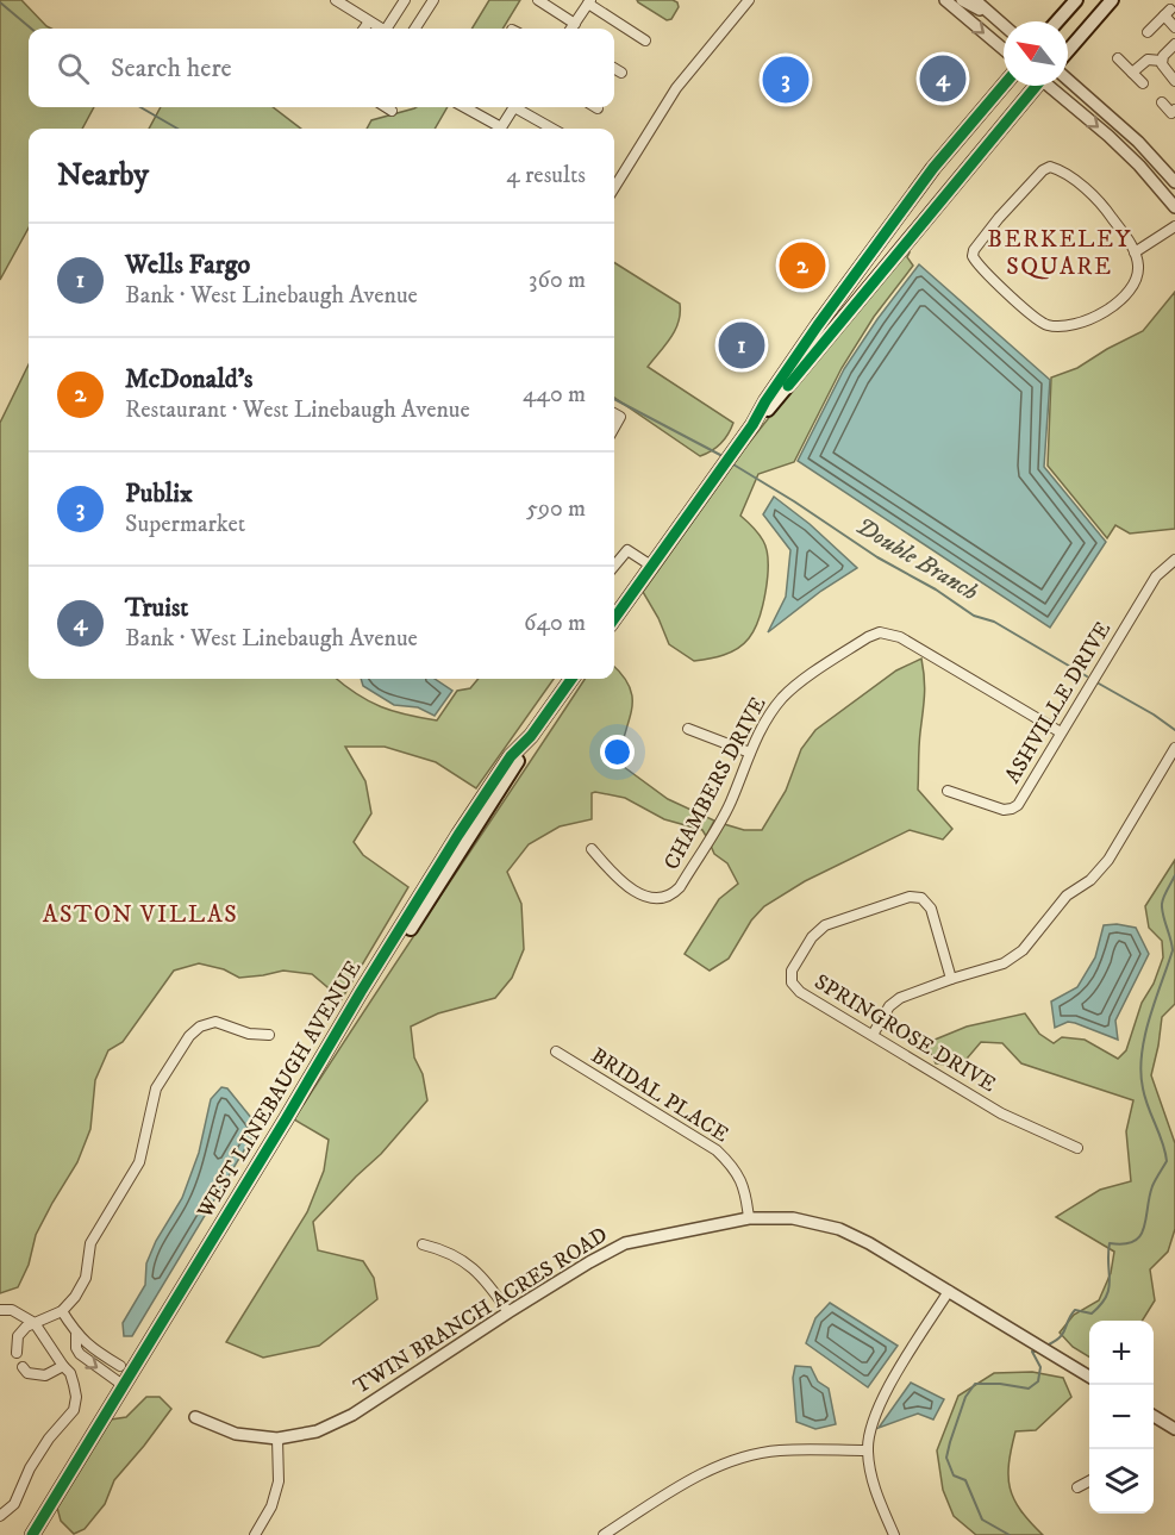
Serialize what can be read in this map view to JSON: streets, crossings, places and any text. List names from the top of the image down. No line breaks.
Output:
{"streets":{"main road":["WEST LINEBAUGH AVENUE"],"street":["ASHVILLE DRIVE","CHAMBERS DRIVE","SPRINGROSE DRIVE","BRIDAL PLACE","TWIN BRANCH ACRES ROAD"]},"crossings":[["ASHVILLE DRIVE","CHAMBERS DRIVE"],["BRIDAL PLACE","TWIN BRANCH ACRES ROAD"]],"districts":["BERKELEY SQUARE","ASTON VILLAS"],"water":["Double Branch"],"north":"top left","page":{"search":"Search here","pins":["4","3","2","1"],"heading":["Nearby","4 results"],"list":[{"mark":"1","name":"Wells Fargo","note":"Bank · West Linebaugh Avenue","value":"360 m"},{"mark":"2","name":"McDonald's","note":"Restaurant · West Linebaugh Avenue","value":"440 m"},{"mark":"3","name":"Publix","note":"Supermarket","value":"590 m"},{"mark":"4","name":"Truist","note":"Bank · West Linebaugh Avenue","value":"640 m"}],"map_buttons":["+","−"]}}
